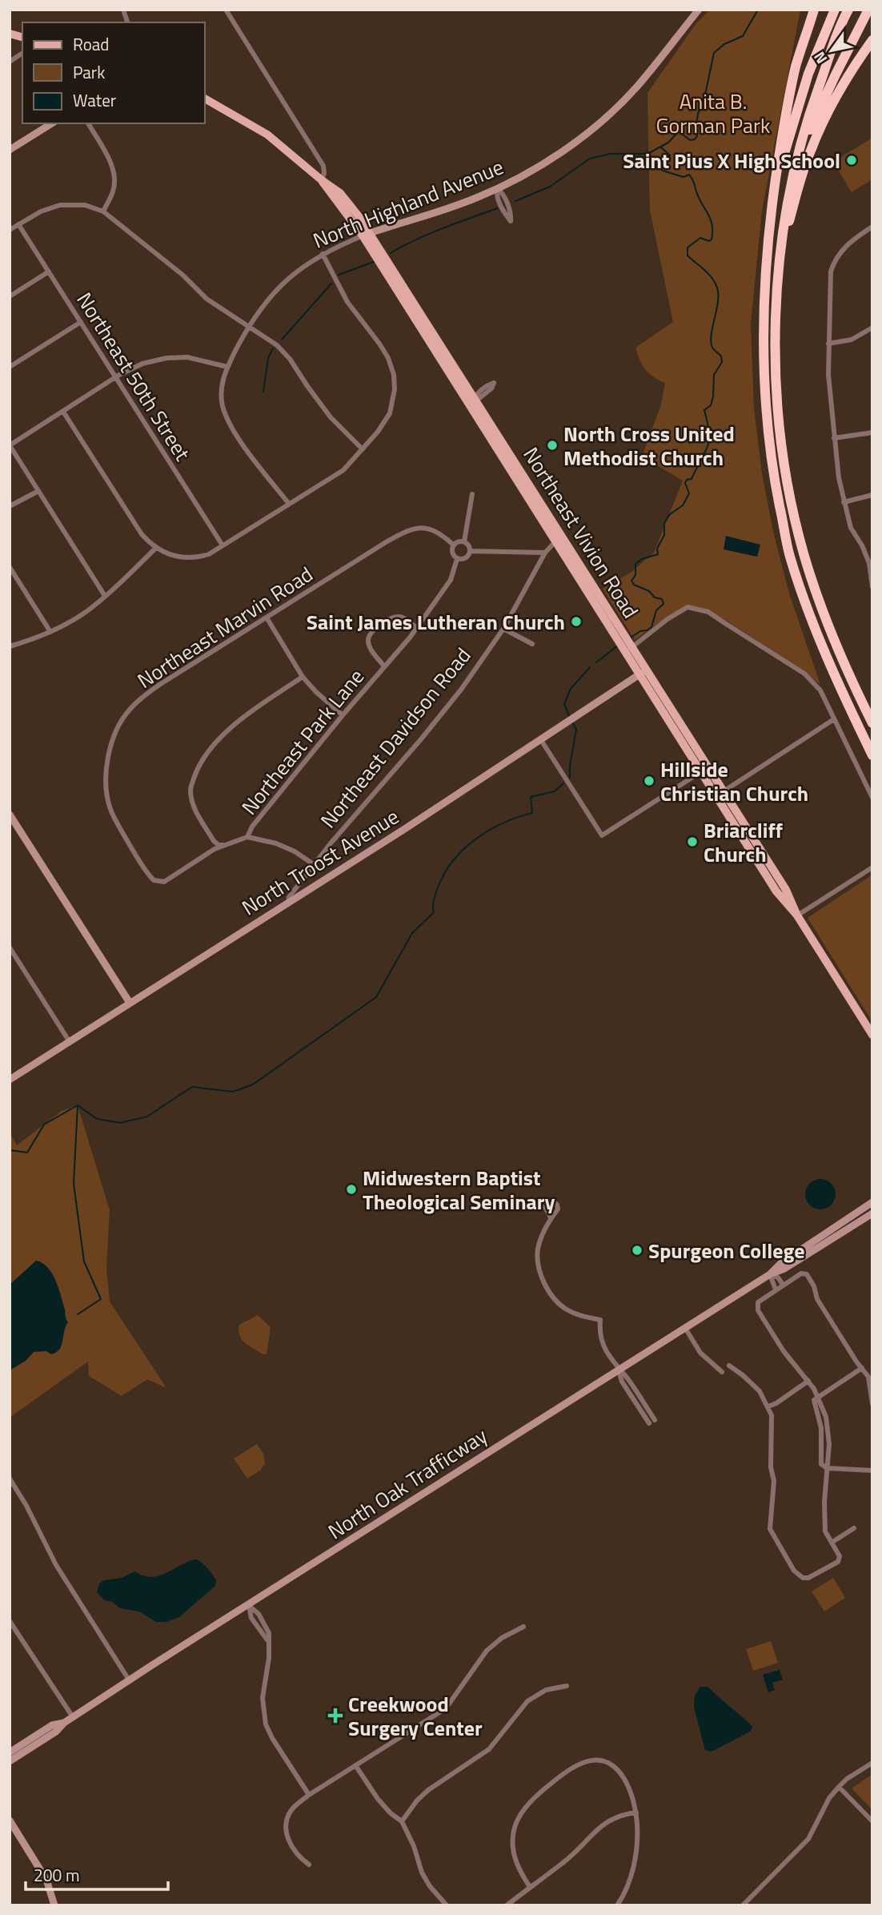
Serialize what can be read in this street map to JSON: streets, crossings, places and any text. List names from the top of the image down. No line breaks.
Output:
{"streets":{"main road":["Northeast Vivion Road"],"street":["North Highland Avenue","Northeast 50th Street","Northeast Marvin Road","Northeast Davidson Road","Northeast Park Lane","North Troost Avenue","North Oak Trafficway"]},"crossings":[["North Highland Avenue","Northeast Vivion Road"],["Northeast Vivion Road","Northeast Davidson Road"],["Northeast Vivion Road","North Troost Avenue"],["Northeast Marvin Road","Northeast Park Lane"],["Northeast Davidson Road","North Troost Avenue"]],"parks":["Anita B. Gorman Park"],"places":{"other":["Saint Pius X High School","North Cross United Methodist Church","Saint James Lutheran Church","Hillside Christian Church","Briarcliff Church","Midwestern Baptist Theological Seminary","Spurgeon College"],"health":["Creekwood Surgery Center"]},"legend":["Road","Park","Water"],"scale_bar":"200 m","north":"bottom left"}
